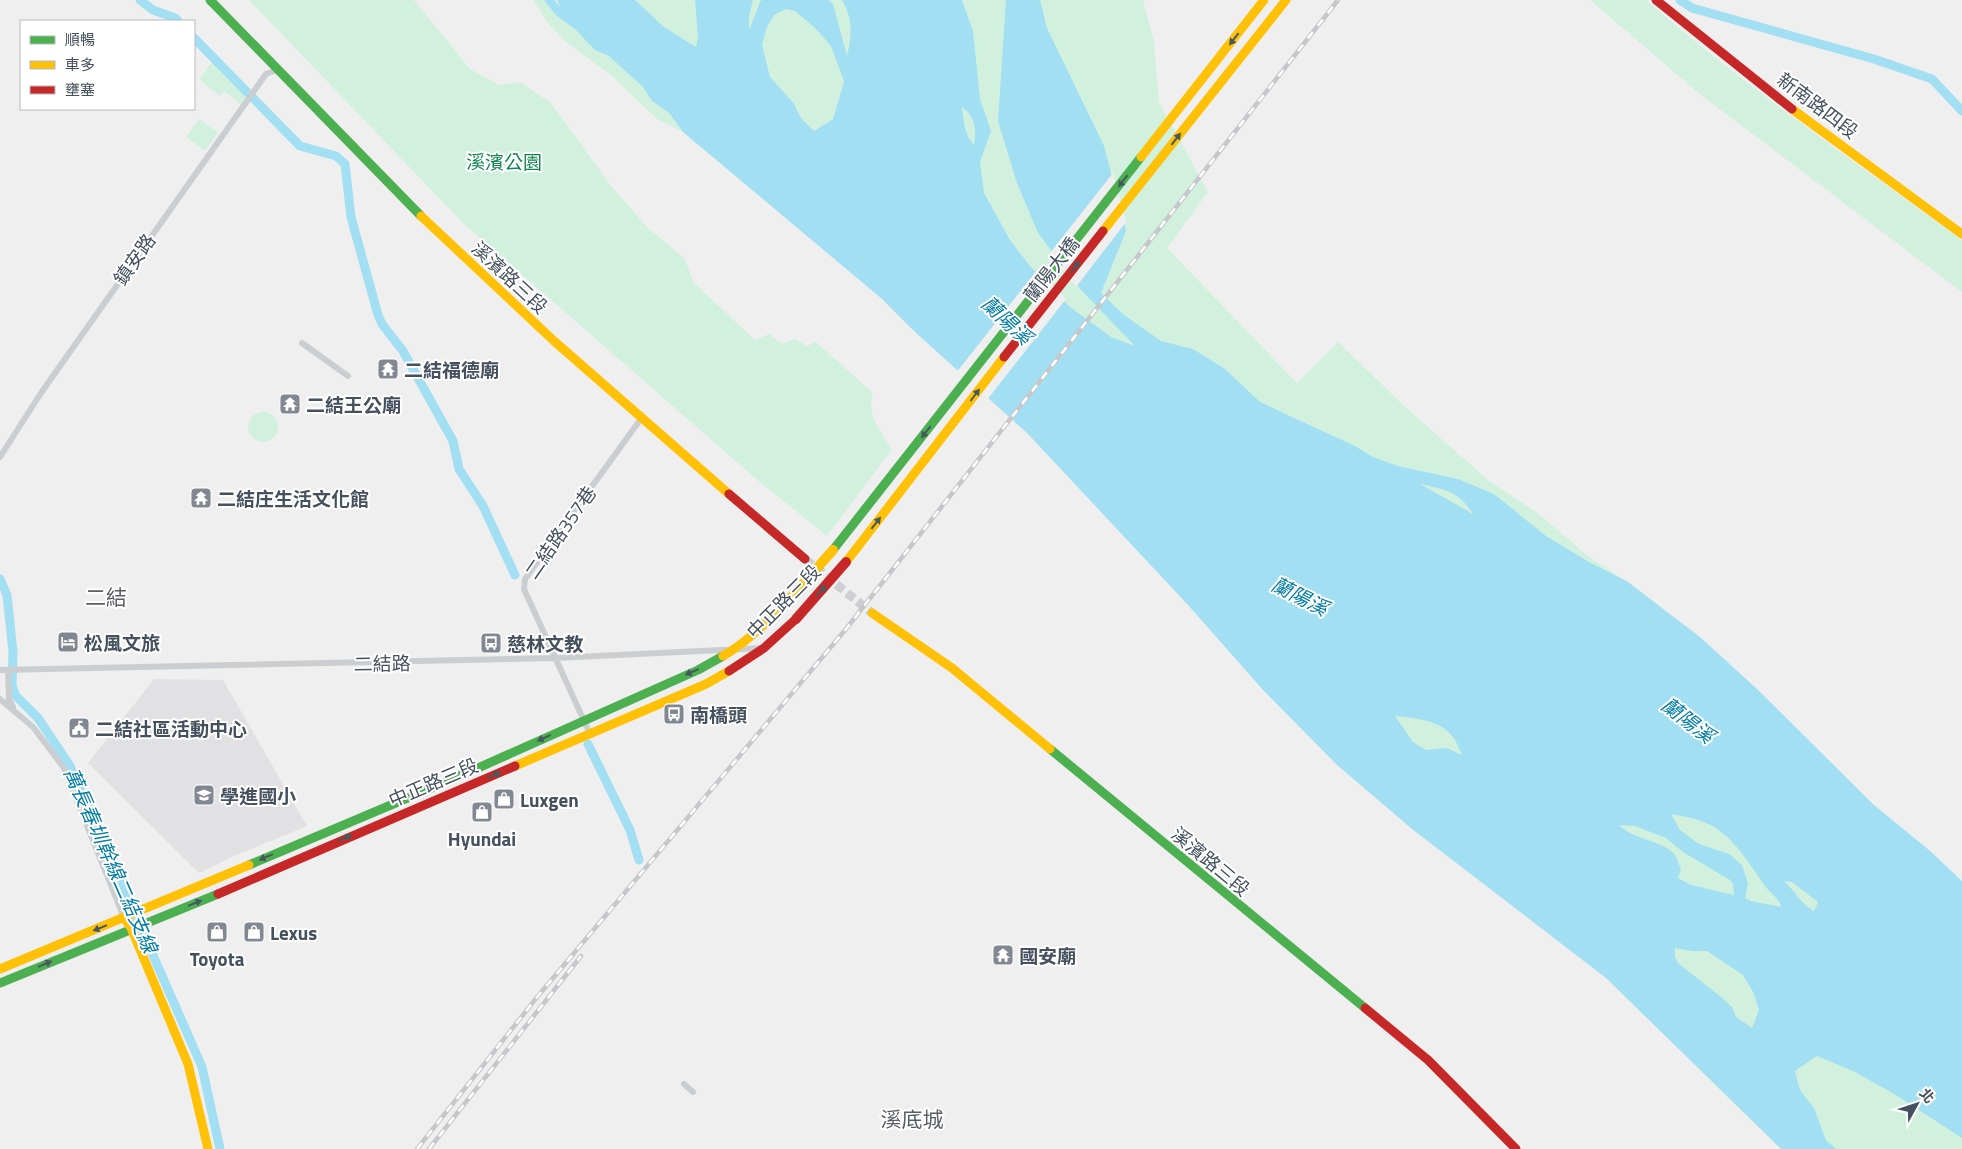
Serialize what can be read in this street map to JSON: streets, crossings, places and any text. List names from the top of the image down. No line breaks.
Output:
{"streets":{"main road":["新南路四段","蘭陽大橋","溪濱路三段","中正路三段"],"street":["鎮安路","二結路357巷","二結路"]},"crossings":[["鎮安路","溪濱路三段"],["蘭陽大橋","中正路三段"],["溪濱路三段","二結路357巷"],["二結路357巷","中正路三段"],["二結路357巷","二結路"],["中正路三段","二結路"]],"districts":["二結","溪底城"],"water":["蘭陽溪","萬長春圳幹線二結支線"],"parks":["溪濱公園"],"places":{"temple":["二結福德廟","二結王公廟","二結庄生活文化館","國安廟"],"hotel":["松風文旅"],"bus stop":["慈林文教","南橋頭"],"public building":["二結社區活動中心"],"school or university":["學進國小"],"shop":["Luxgen","Hyundai","Toyota","Lexus"]},"legend":["順暢","車多","壅塞"],"north":"top right"}
